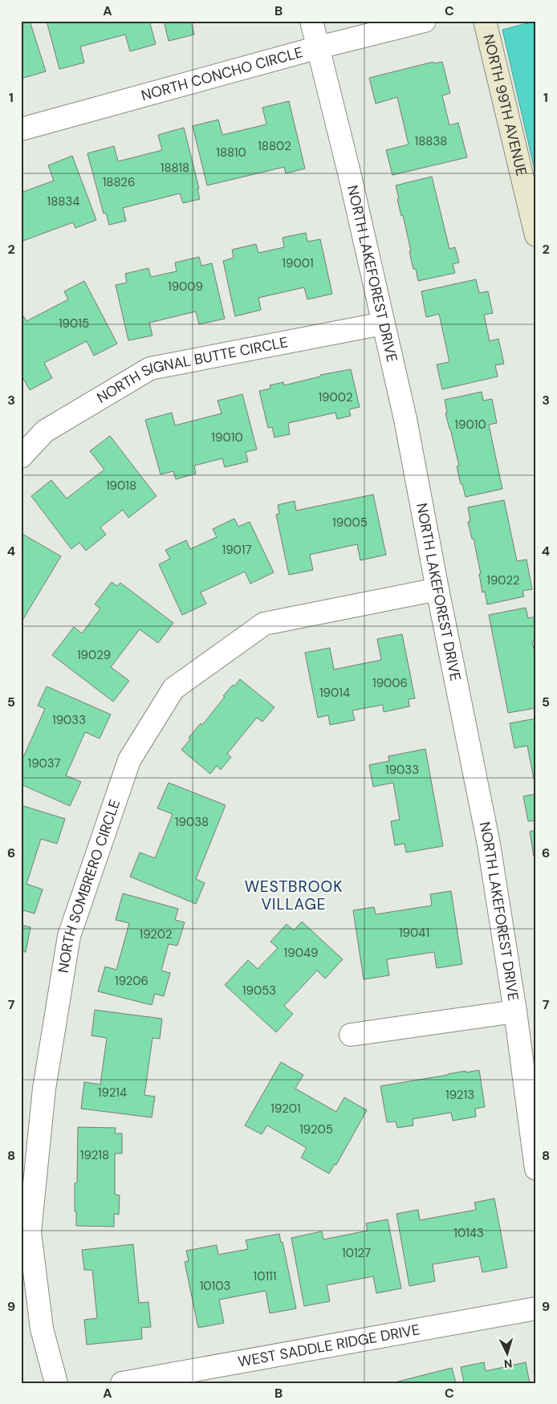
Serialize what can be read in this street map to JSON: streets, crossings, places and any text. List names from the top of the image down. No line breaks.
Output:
{"streets":{"main road":["NORTH 99TH AVENUE"],"street":["NORTH CONCHO CIRCLE","NORTH LAKEFOREST DRIVE","NORTH SIGNAL BUTTE CIRCLE","NORTH SOMBRERO CIRCLE","WEST SADDLE RIDGE DRIVE"]},"crossings":[["NORTH CONCHO CIRCLE","NORTH LAKEFOREST DRIVE"],["NORTH LAKEFOREST DRIVE","NORTH SIGNAL BUTTE CIRCLE"],["NORTH LAKEFOREST DRIVE","NORTH SOMBRERO CIRCLE"]],"districts":["WESTBROOK VILLAGE"],"house_numbers":["18838","18802","18810","18818","18826","18834","19001","19009","19015","19002","19010","19010","19018","19005","19017","19022","19029","19006","19014","19033","19037","19033","19038","19041","19202","19049","19206","19053","19214","19213","19201","19205","19218","10143","10127","10111","10103"],"north":"bottom","grid":{"columns":["A","B","C"],"rows":["1","2","3","4","5","6","7","8","9"]}}
